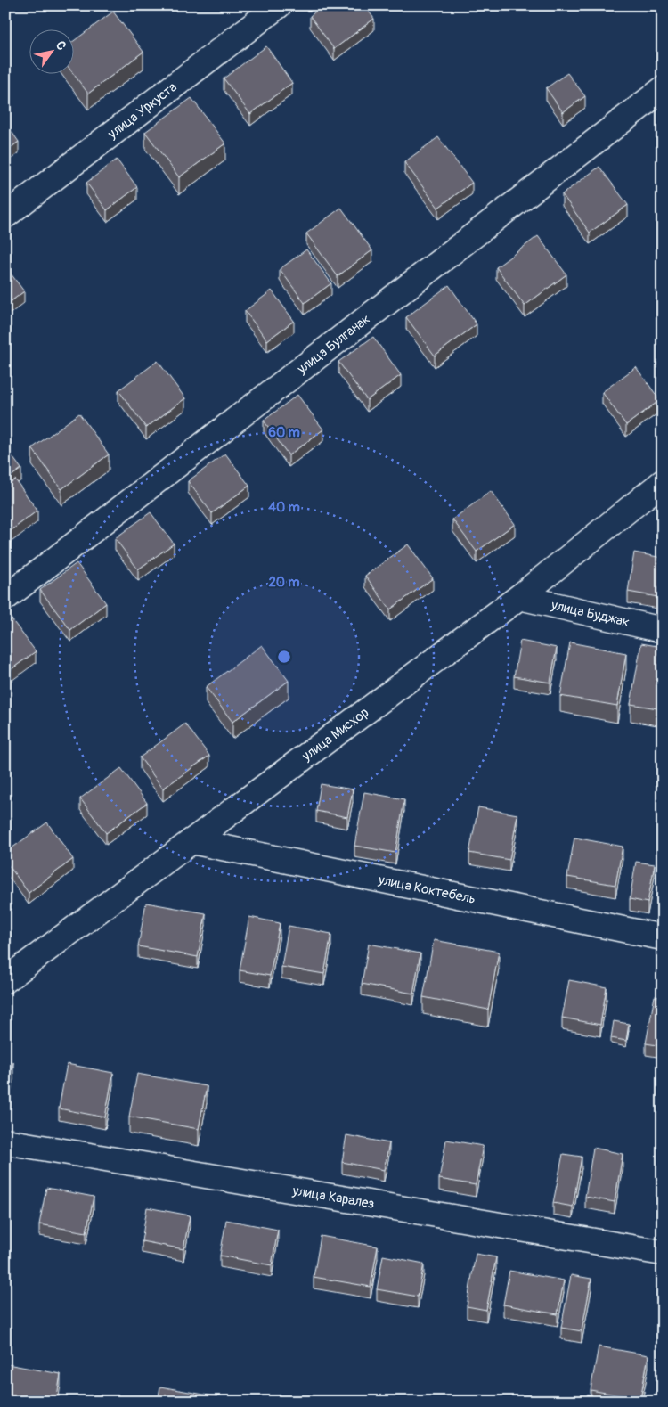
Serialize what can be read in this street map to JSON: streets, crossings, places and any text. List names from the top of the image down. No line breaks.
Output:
{"streets":{"street":["улица Уркуста","улица Булганак","улица Буджак","улица Мисхор","улица Коктебель","улица Каралез"]},"crossings":[["улица Буджак","улица Мисхор"],["улица Мисхор","улица Коктебель"]],"north":"top right","rings":["60 m","40 m","20 m"]}
